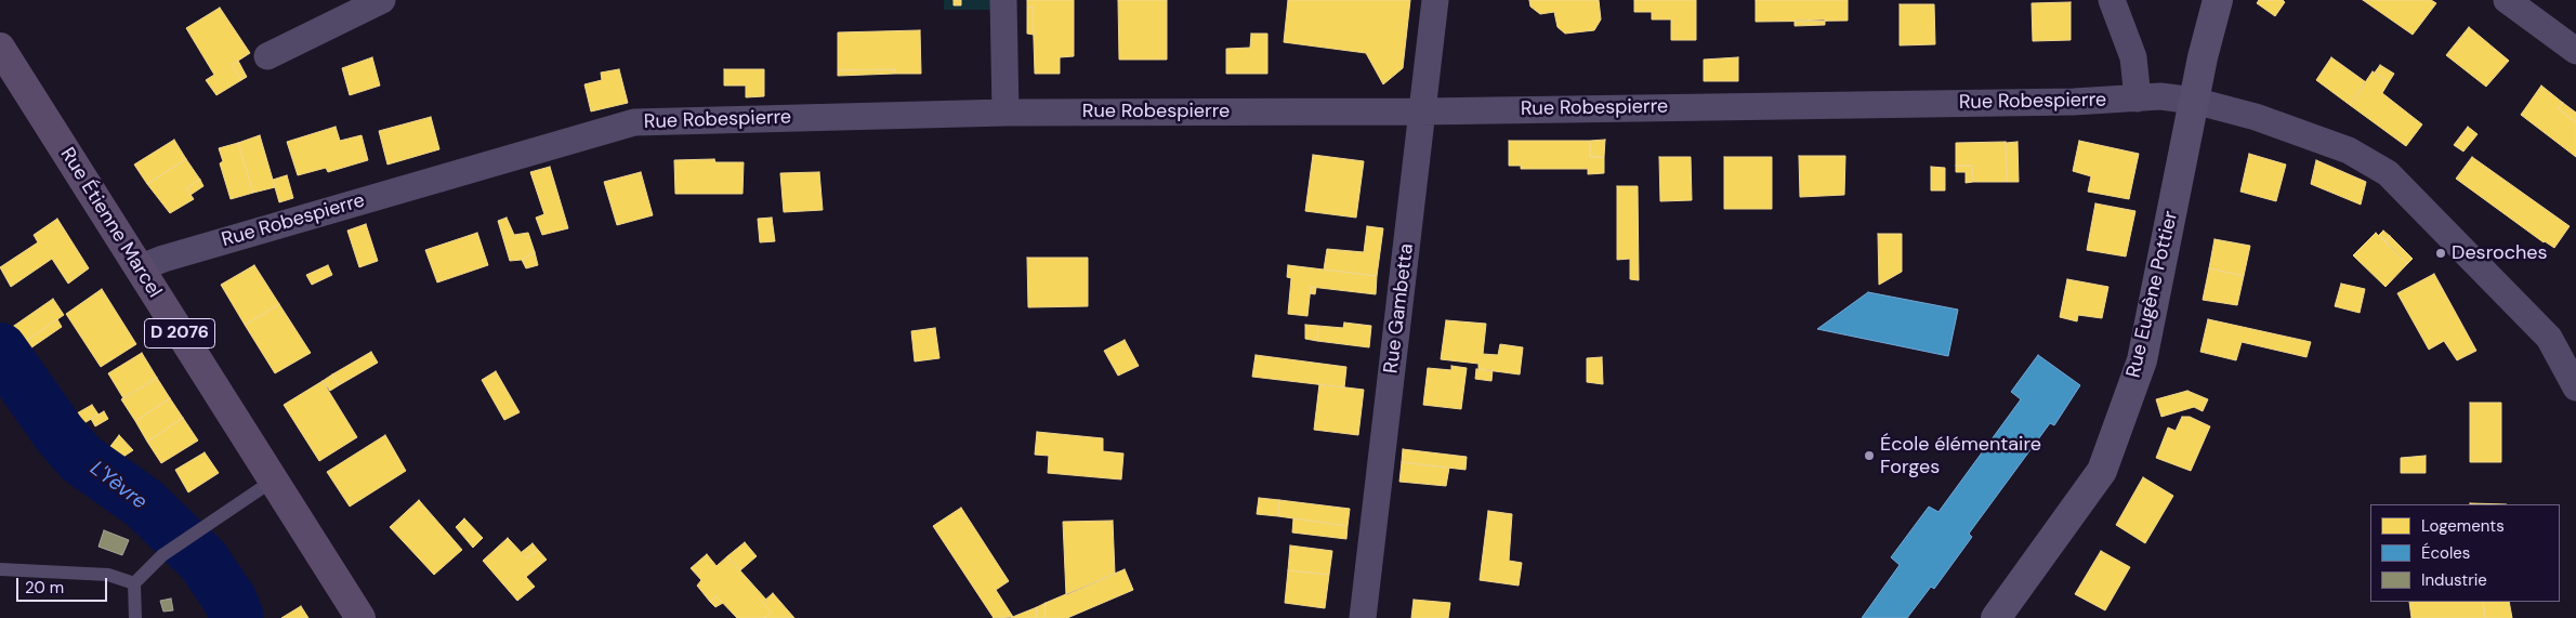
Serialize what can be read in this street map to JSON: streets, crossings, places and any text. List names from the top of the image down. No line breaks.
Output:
{"streets":{"main road":["Rue Étienne Marcel","D 2076"],"street":["Rue Robespierre","Rue Eugène Pottier","Rue Gambetta"]},"crossings":[["Rue Robespierre","Rue Étienne Marcel"],["Rue Robespierre","Rue Eugène Pottier"],["Rue Robespierre","Rue Gambetta"]],"water":["L'Yèvre"],"places":["Desroches","École élémentaire Forges"],"legend":["Logements","Écoles","Industrie"],"scale_bar":"20 m"}
